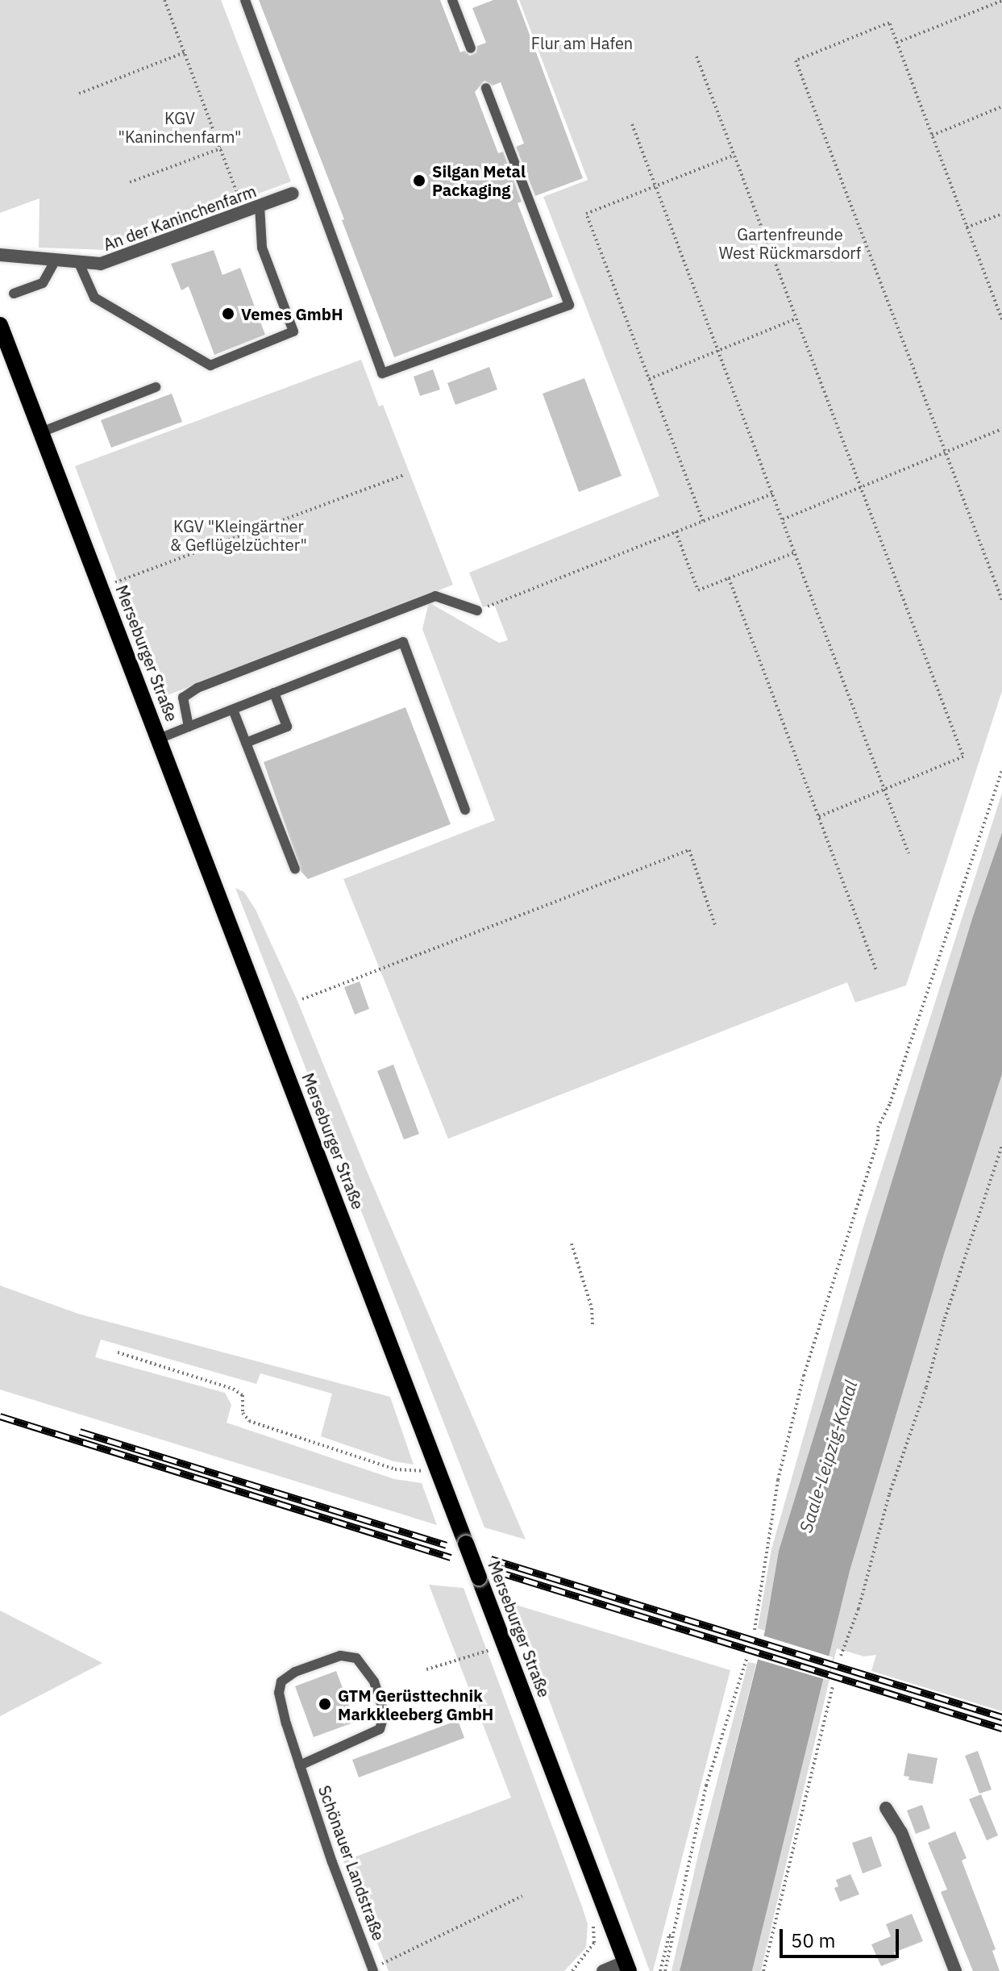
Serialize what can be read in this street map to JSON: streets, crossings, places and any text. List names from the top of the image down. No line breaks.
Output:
{"streets":{"main road":["Merseburger Straße"],"street":["An der Kaninchenfarm"],"lane":["Schönauer Landstraße"]},"water":["Saale-Leipzig-Kanal"],"parks":["Flur am Hafen","KGV \"Kaninchenfarm\"","Gartenfreunde West Rückmarsdorf","KGV \"Kleingärtner & Geflügelzüchter\""],"places":["Silgan Metal Packaging","Vemes GmbH","GTM Gerüsttechnik Markkleeberg GmbH"],"scale_bar":"50 m"}
